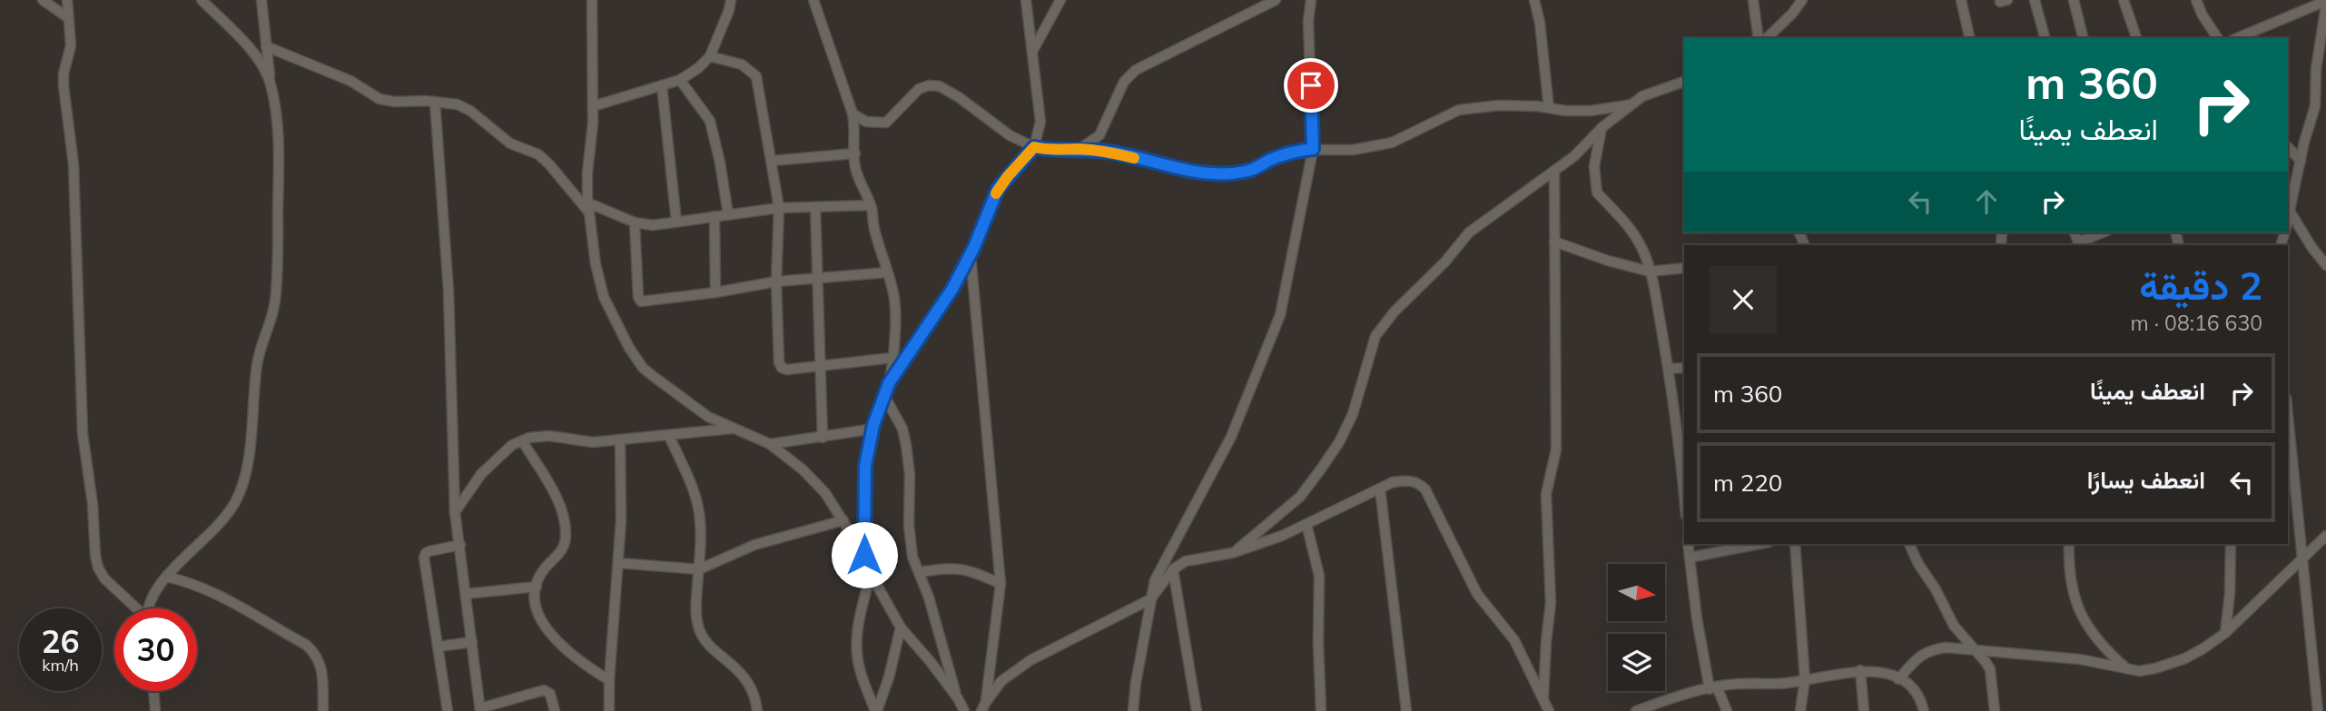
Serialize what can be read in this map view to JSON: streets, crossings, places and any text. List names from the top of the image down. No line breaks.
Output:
{"north":"right","page":{"turn":["360 m","انعطف يمينًا"],"heading":["2 دقيقة","630 m · 08:16"],"list":[{"name":"انعطف يمينًا","value":"360 m"},{"name":"انعطف يسارًا","value":"220 m"}],"speed":"26 km/h","limit":"30"}}
